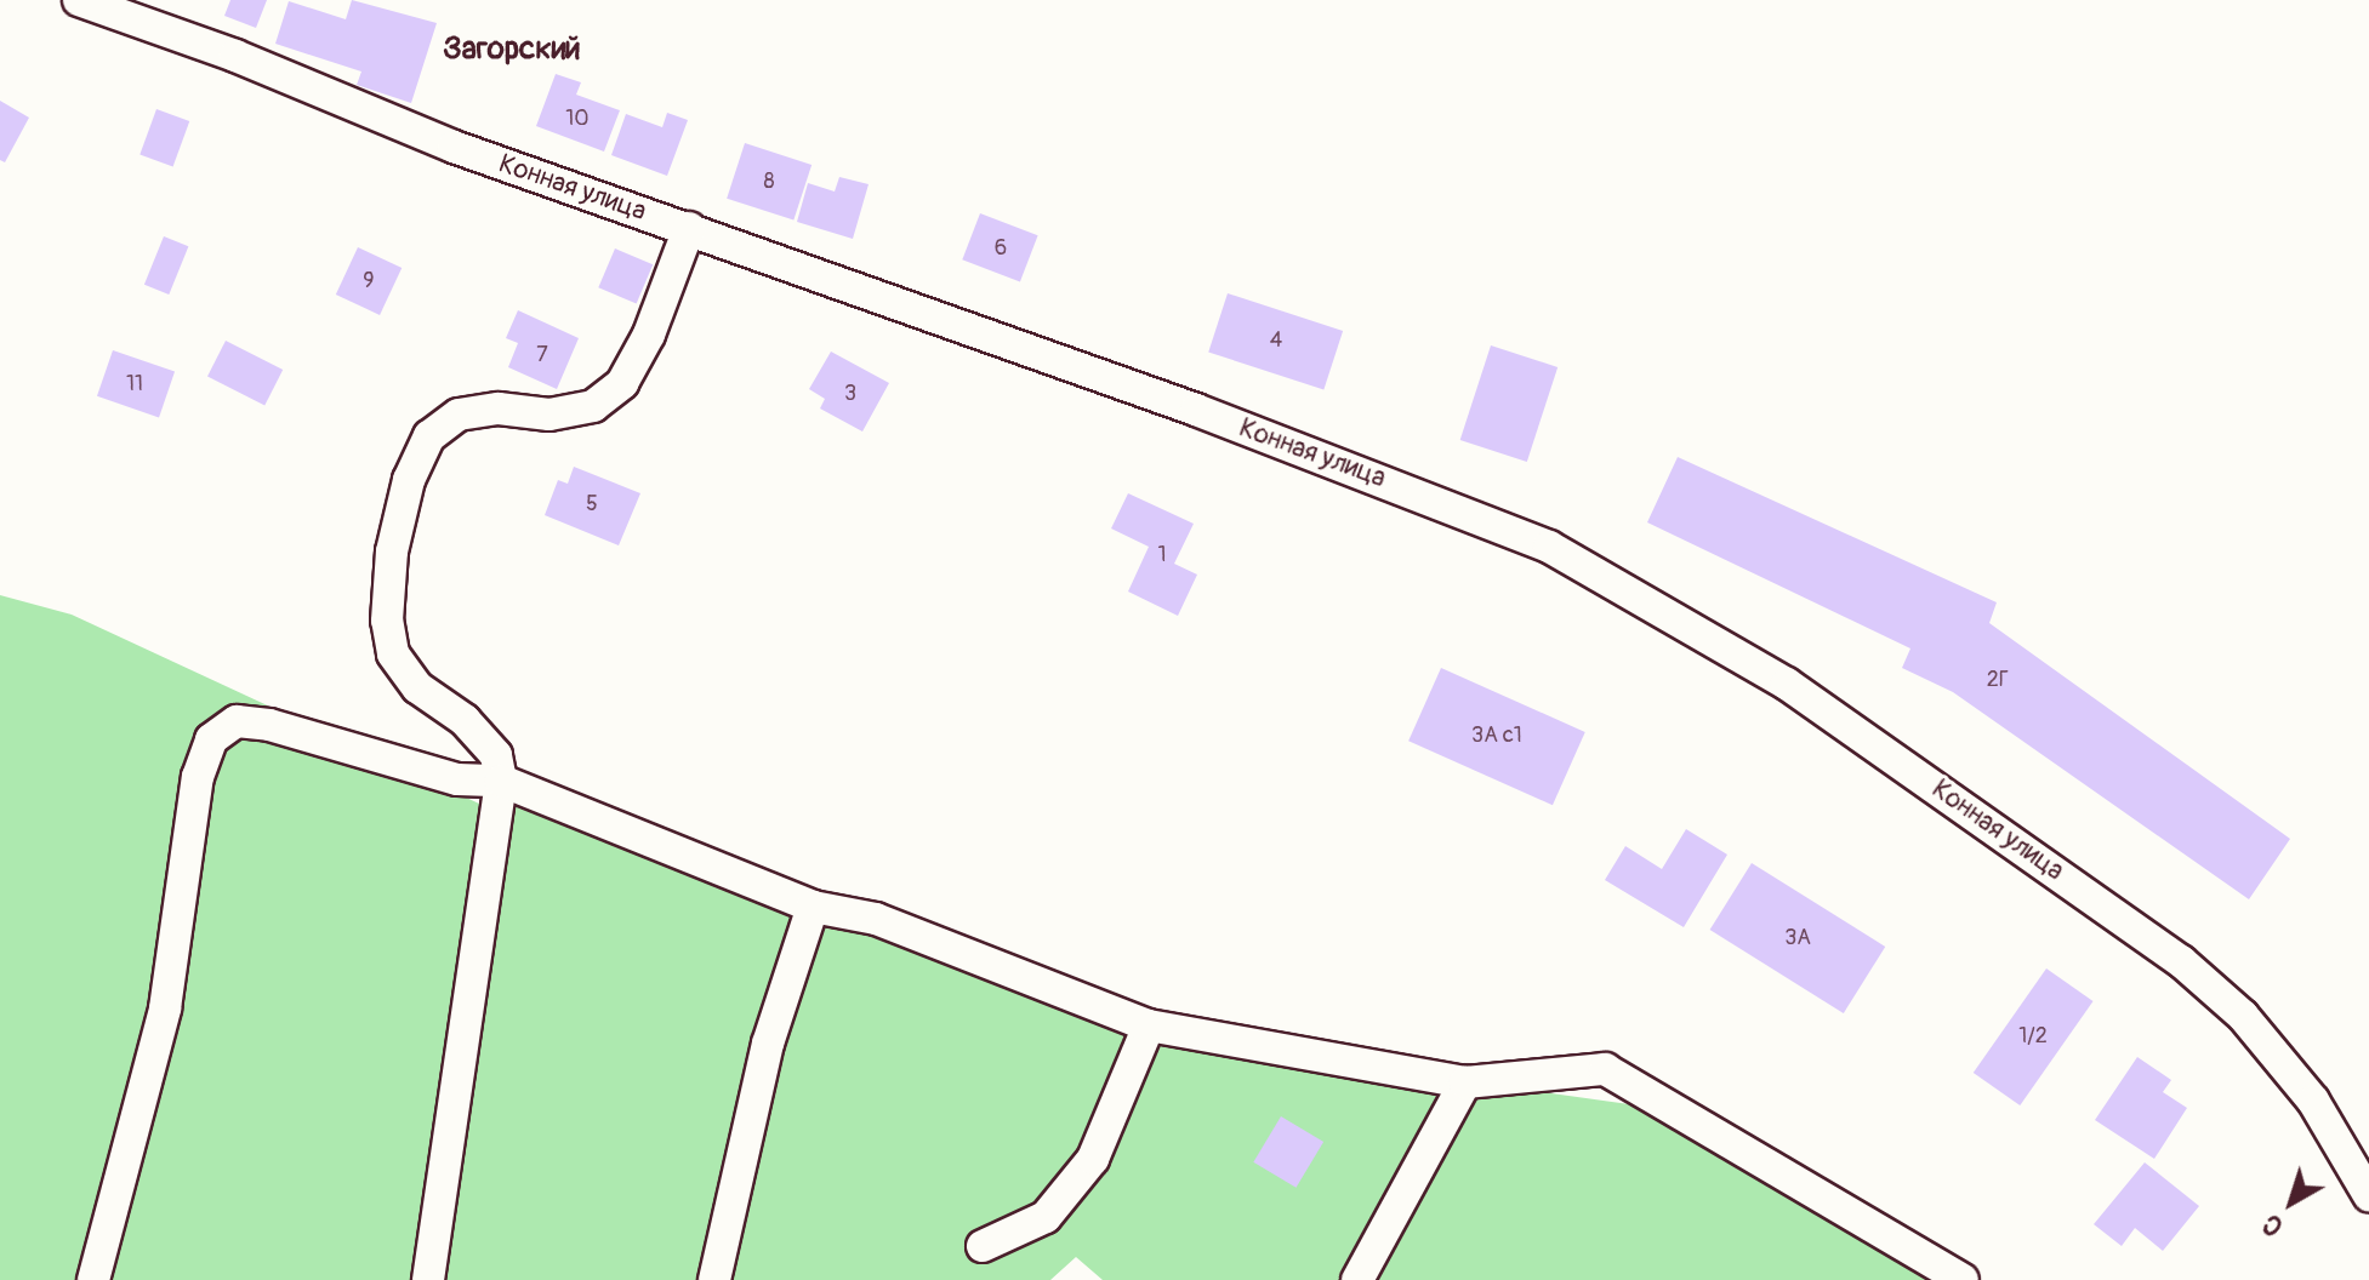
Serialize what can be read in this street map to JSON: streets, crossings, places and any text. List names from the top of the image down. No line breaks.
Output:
{"streets":{"street":["Конная улица"]},"districts":["Загорский"],"house_numbers":["10","8","6","9","4","7","11","3","5","1","2Г","3А с1","3А","1/2"],"north":"bottom left"}
